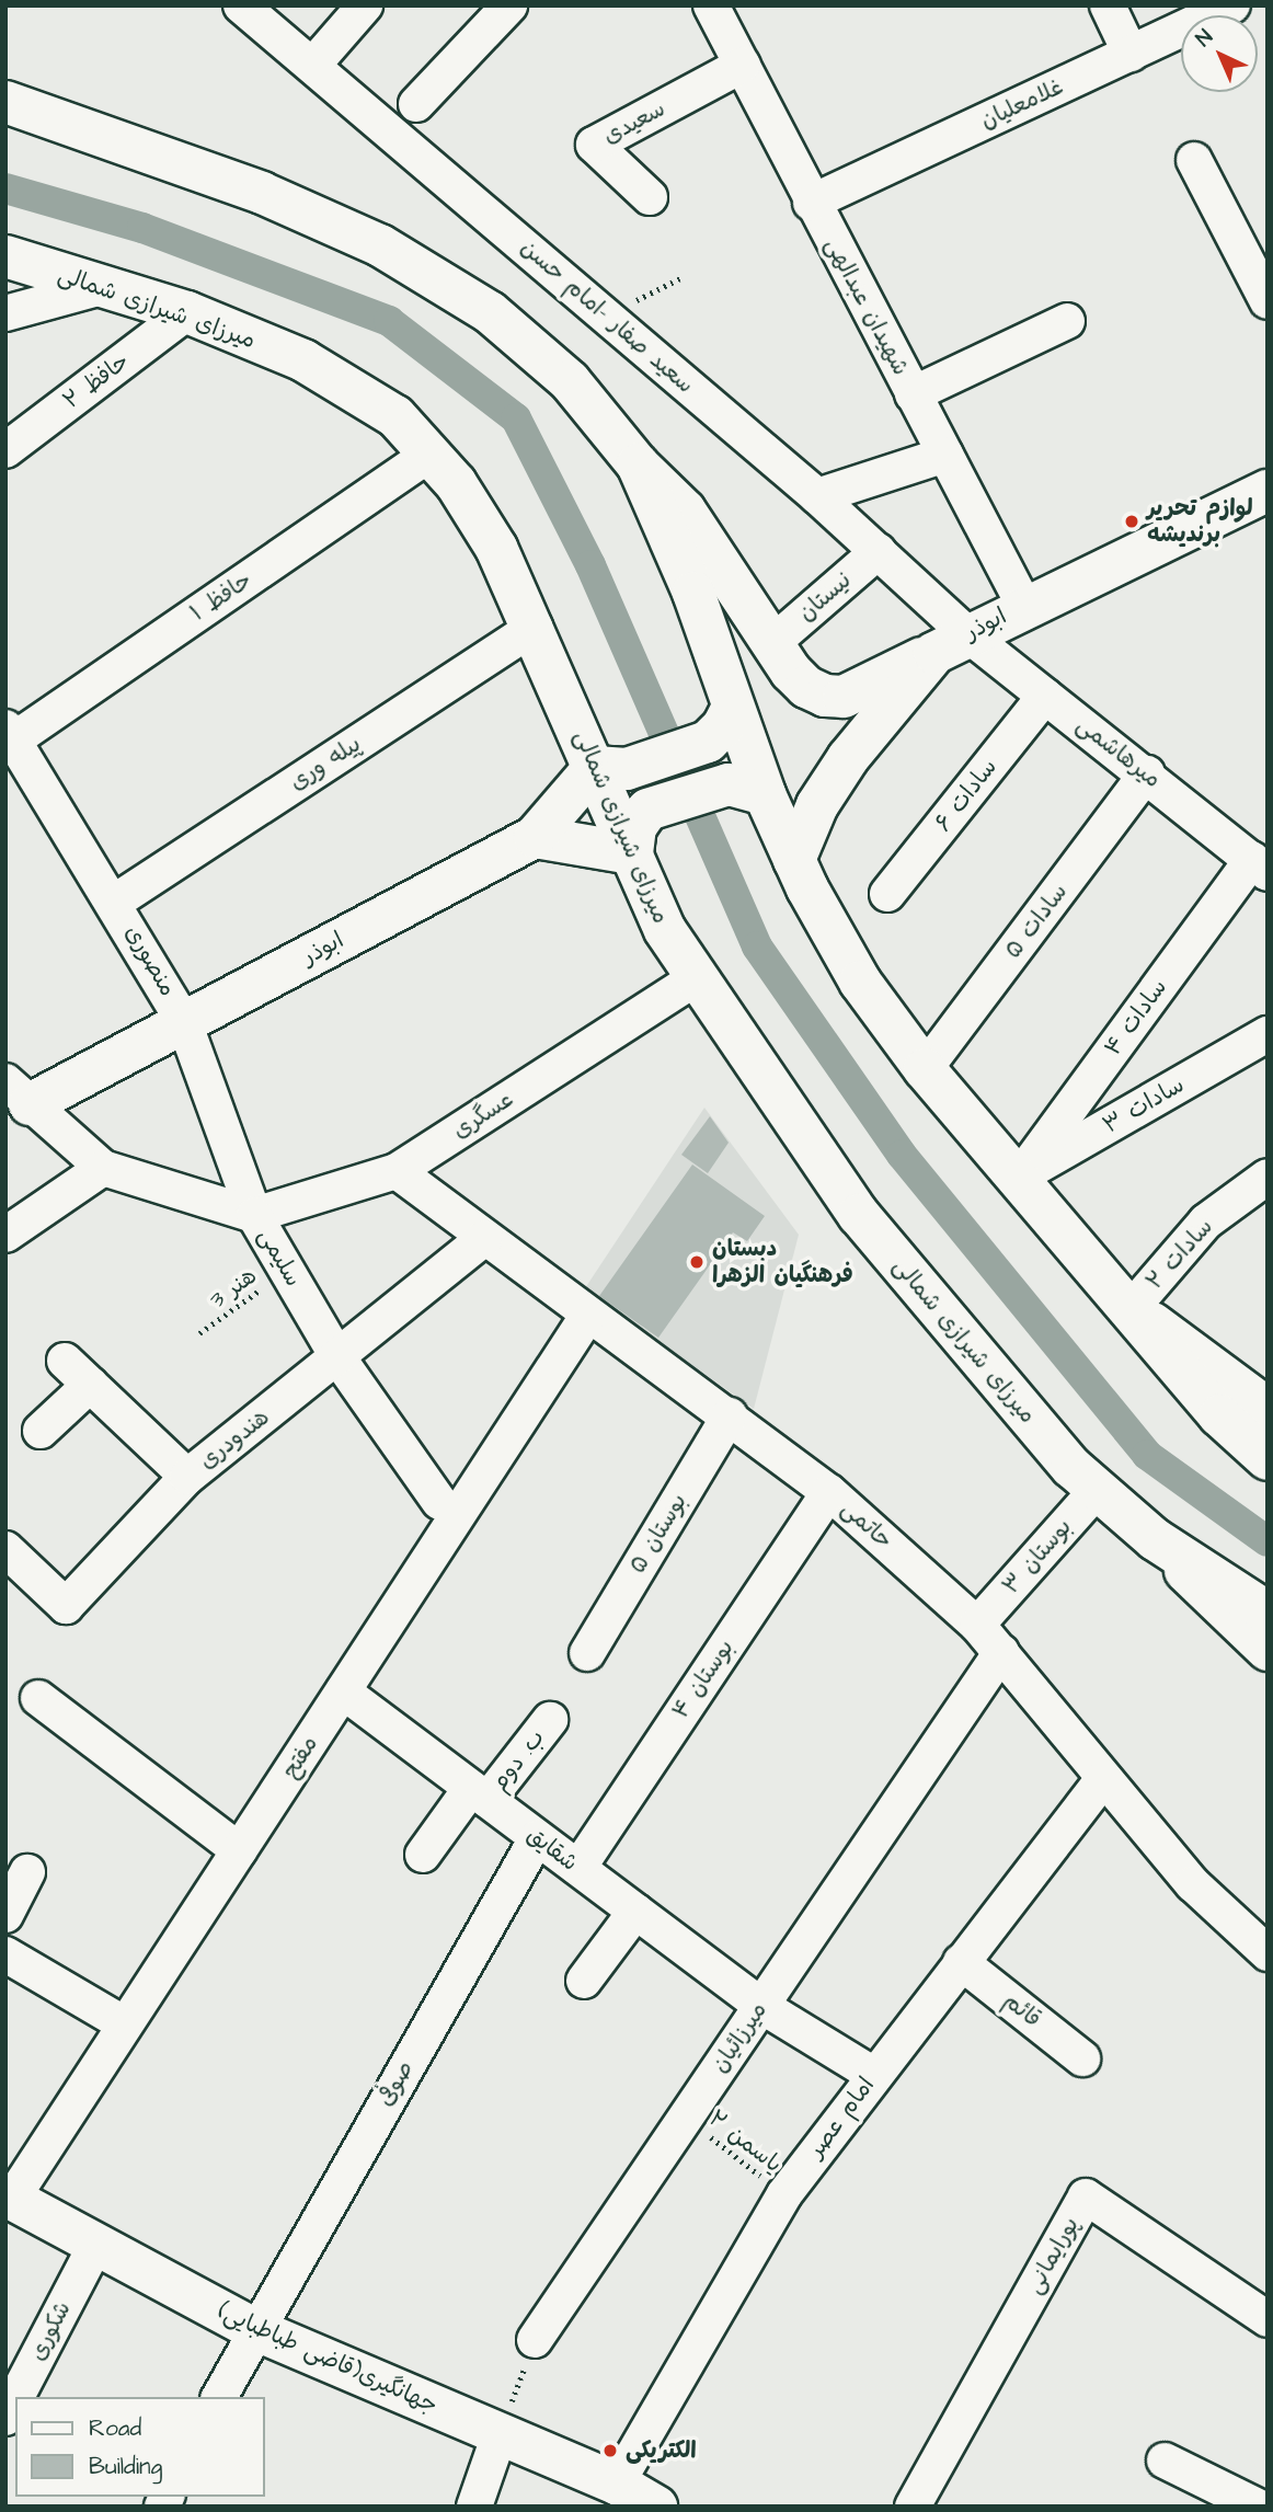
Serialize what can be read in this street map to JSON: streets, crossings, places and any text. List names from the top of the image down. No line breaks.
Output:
{"streets":{"main road":["میرزای شیرازی شمالی","ابوذر","جهانگیری(قاضی طباطبایی)"],"street":["غلامعلیان","سعیدی","شهیدان عبدالهی","سعید صفار -امام حسن","حافظ ۲","حافظ ۱","نیستان","میرهاشمی","پیله وری","سادات ۶","سادات ۵","منصوری","سادات ۴","سادات ۳","عسگری","سادات ۲","سلیمی","هندودری","حاتمی","بوستان ۵","بوستان ۳","بوستان ۴","مفتح","ب. دوم","شقایق","قائم","میرزائیان","صوفی","امام عصر","پورایمانی","شکوری"],"path":["هنر 3","یاسمن ۲"]},"crossings":[["غلامعلیان","شهیدان عبدالهی"],["سعیدی","شهیدان عبدالهی"],["شهیدان عبدالهی","ابوذر"],["میرزای شیرازی شمالی","حافظ ۲"],["میرزای شیرازی شمالی","حافظ ۱"],["میرزای شیرازی شمالی","ابوذر"],["میرزای شیرازی شمالی","پیله وری"],["میرزای شیرازی شمالی","عسگری"],["میرزای شیرازی شمالی","بوستان ۳"],["سعید صفار -امام حسن","نیستان"],["سعید صفار -امام حسن","ابوذر"],["سعید صفار -امام حسن","میرهاشمی"],["حافظ ۱","منصوری"],["ابوذر","میرهاشمی"],["ابوذر","منصوری"],["ابوذر","سلیمی"],["میرهاشمی","سادات ۶"],["میرهاشمی","سادات ۵"],["میرهاشمی","سادات ۴"],["پیله وری","منصوری"],["منصوری","عسگری"],["منصوری","سلیمی"],["سادات ۴","سادات ۳"],["عسگری","سلیمی"],["عسگری","حاتمی"],["سلیمی","هنر 3"],["سلیمی","هندودری"],["هندودری","حاتمی"],["حاتمی","بوستان ۵"],["حاتمی","بوستان ۳"],["حاتمی","بوستان ۴"],["حاتمی","مفتح"],["حاتمی","میرزائیان"],["حاتمی","امام عصر"],["بوستان ۴","شقایق"],["مفتح","شقایق"],["مفتح","جهانگیری(قاضی طباطبایی)"],["ب. دوم","شقایق"],["شقایق","میرزائیان"],["شقایق","صوفی"],["شقایق","امام عصر"],["قائم","امام عصر"],["میرزائیان","یاسمن ۲"],["صوفی","جهانگیری(قاضی طباطبایی)"],["امام عصر","یاسمن ۲"],["امام عصر","جهانگیری(قاضی طباطبایی)"],["شکوری","جهانگیری(قاضی طباطبایی)"]],"places":["لوازم تحریر برندیشه","دبستان فرهنگیان الزهرا","الکتریکی"],"legend":["Road","Building"],"north":"top left"}
